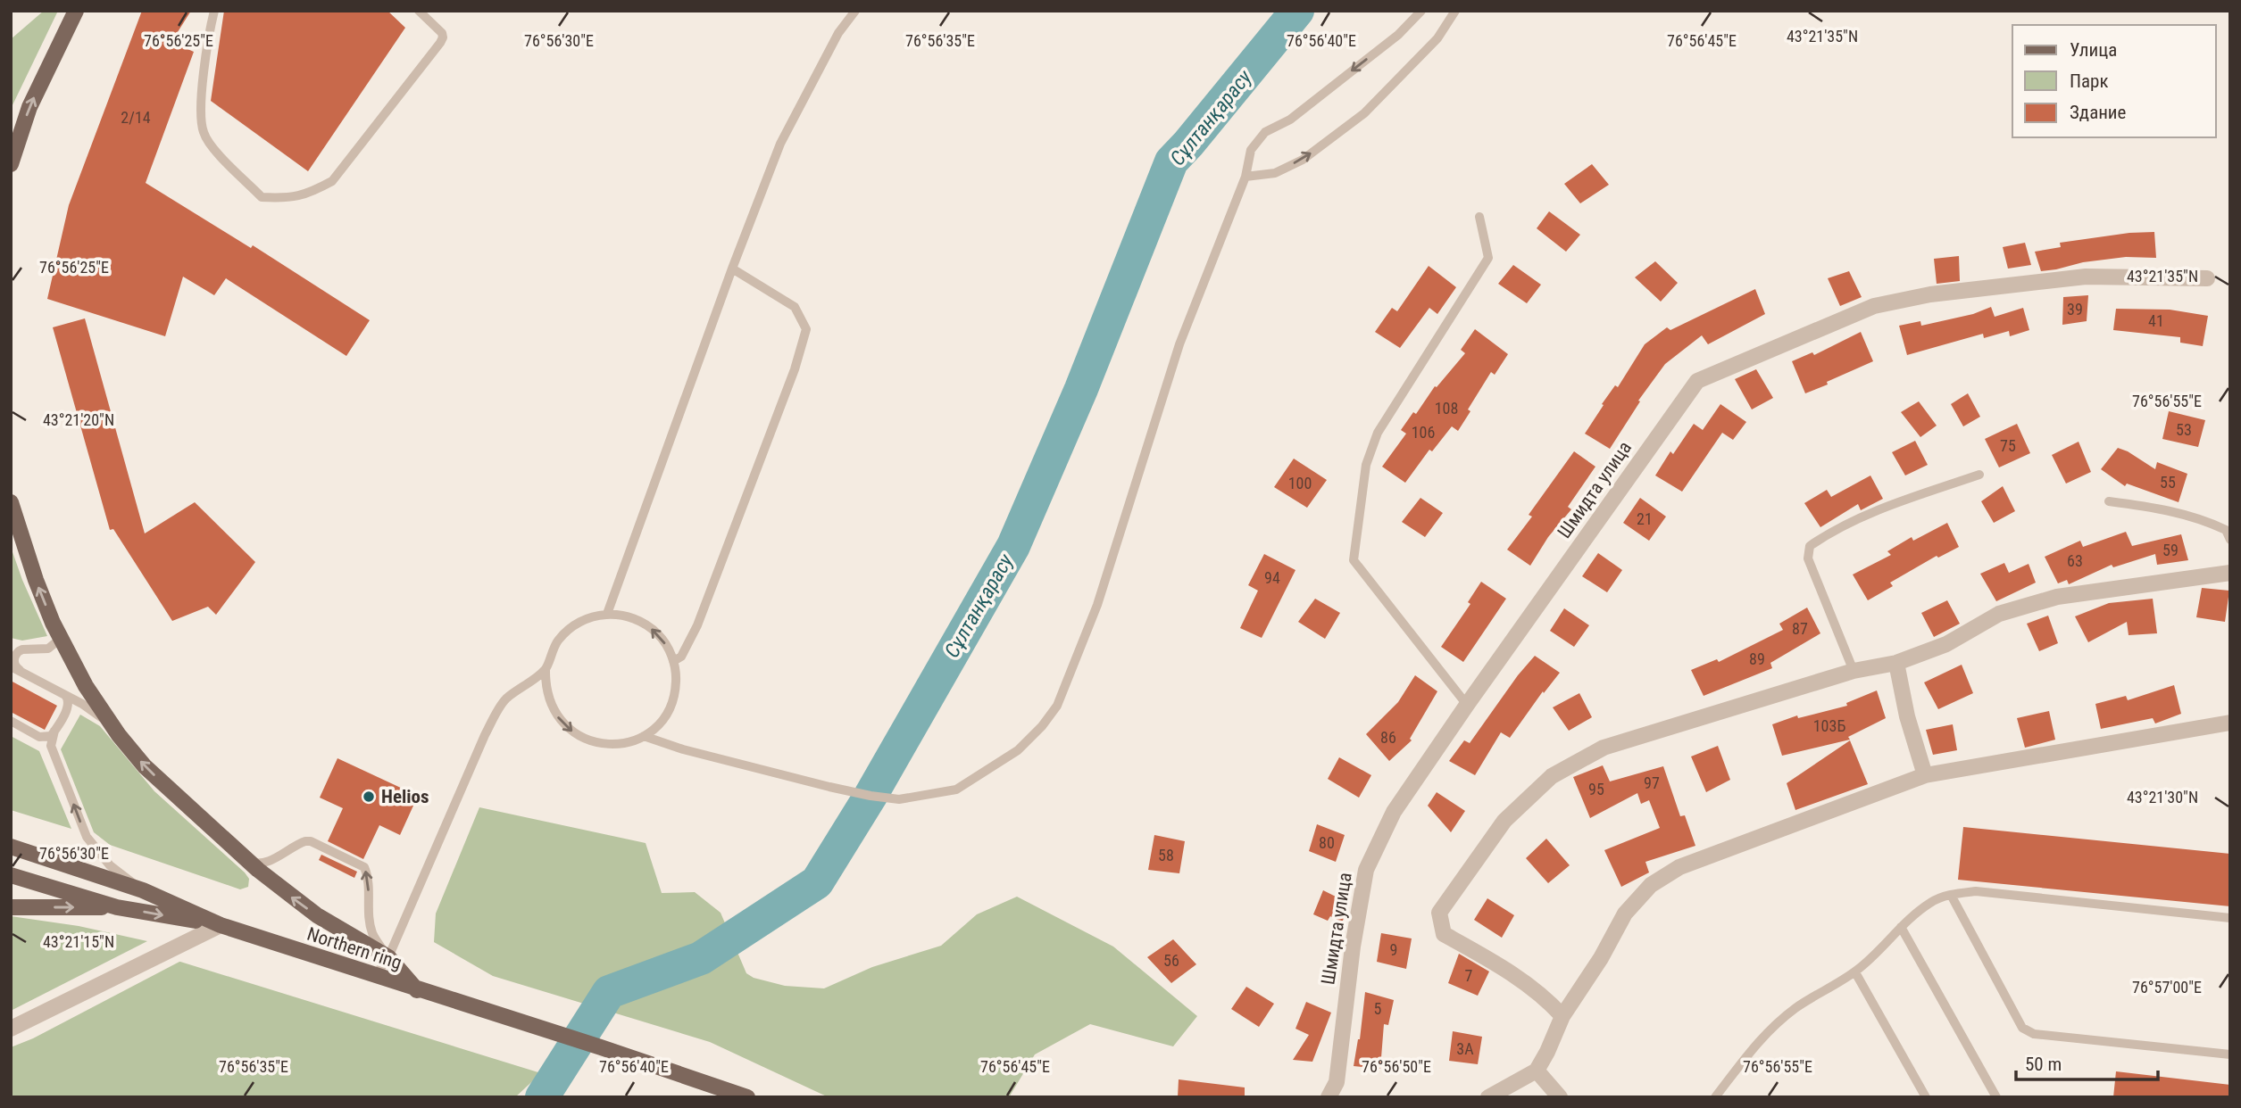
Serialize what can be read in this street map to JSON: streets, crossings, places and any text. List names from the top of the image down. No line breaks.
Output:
{"streets":{"main road":["Northern ring"],"street":["Шмидта улица"]},"water":["Сұлтанқарасу"],"places":["Helios"],"house_numbers":["2/14","39","41","108","53","106","75","55","100","21","59","63","94","87","89","103Б","86","97","95","80","58","9","56","7","5","3А"],"legend":["Улица","Парк","Здание"],"scale_bar":"50 m","coordinates":["43°21'35\"N","76°56'25\"E","76°56'30\"E","76°56'35\"E","76°56'40\"E","76°56'45\"E","76°56'55\"E","43°21'20\"N","43°21'30\"N","43°21'15\"N","76°57'00\"E","76°56'50\"E"]}
